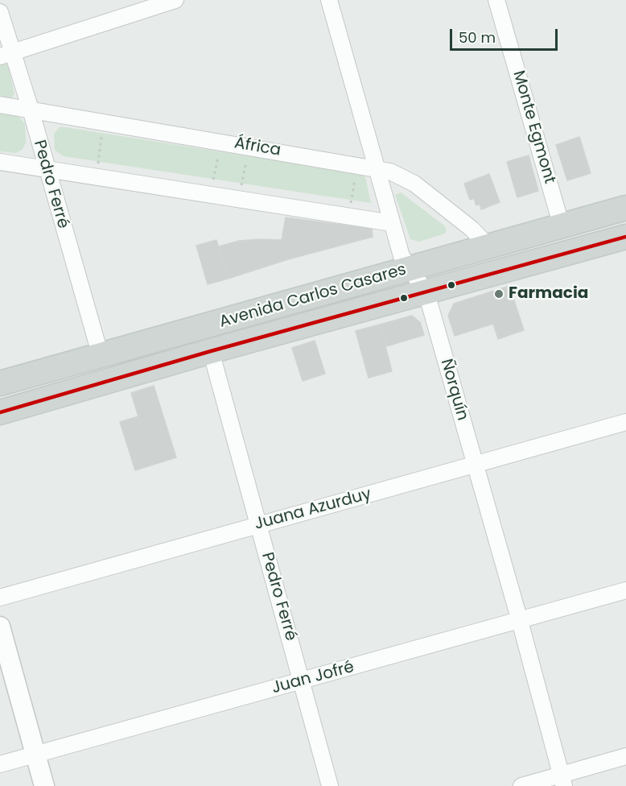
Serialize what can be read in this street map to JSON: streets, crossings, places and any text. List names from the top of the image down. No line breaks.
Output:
{"streets":{"main road":["Avenida Carlos Casares"],"street":["Monte Egmont","África","Pedro Ferré","Ñorquín","Juana Azurduy","Juan Jofré"]},"crossings":[["Monte Egmont","Avenida Carlos Casares"],["África","Pedro Ferré"],["África","Avenida Carlos Casares"],["África","Ñorquín"],["Pedro Ferré","Avenida Carlos Casares"],["Pedro Ferré","Juana Azurduy"],["Pedro Ferré","Juan Jofré"],["Avenida Carlos Casares","Ñorquín"],["Ñorquín","Juana Azurduy"],["Ñorquín","Juan Jofré"]],"places":["Farmacia"],"scale_bar":"50 m"}
